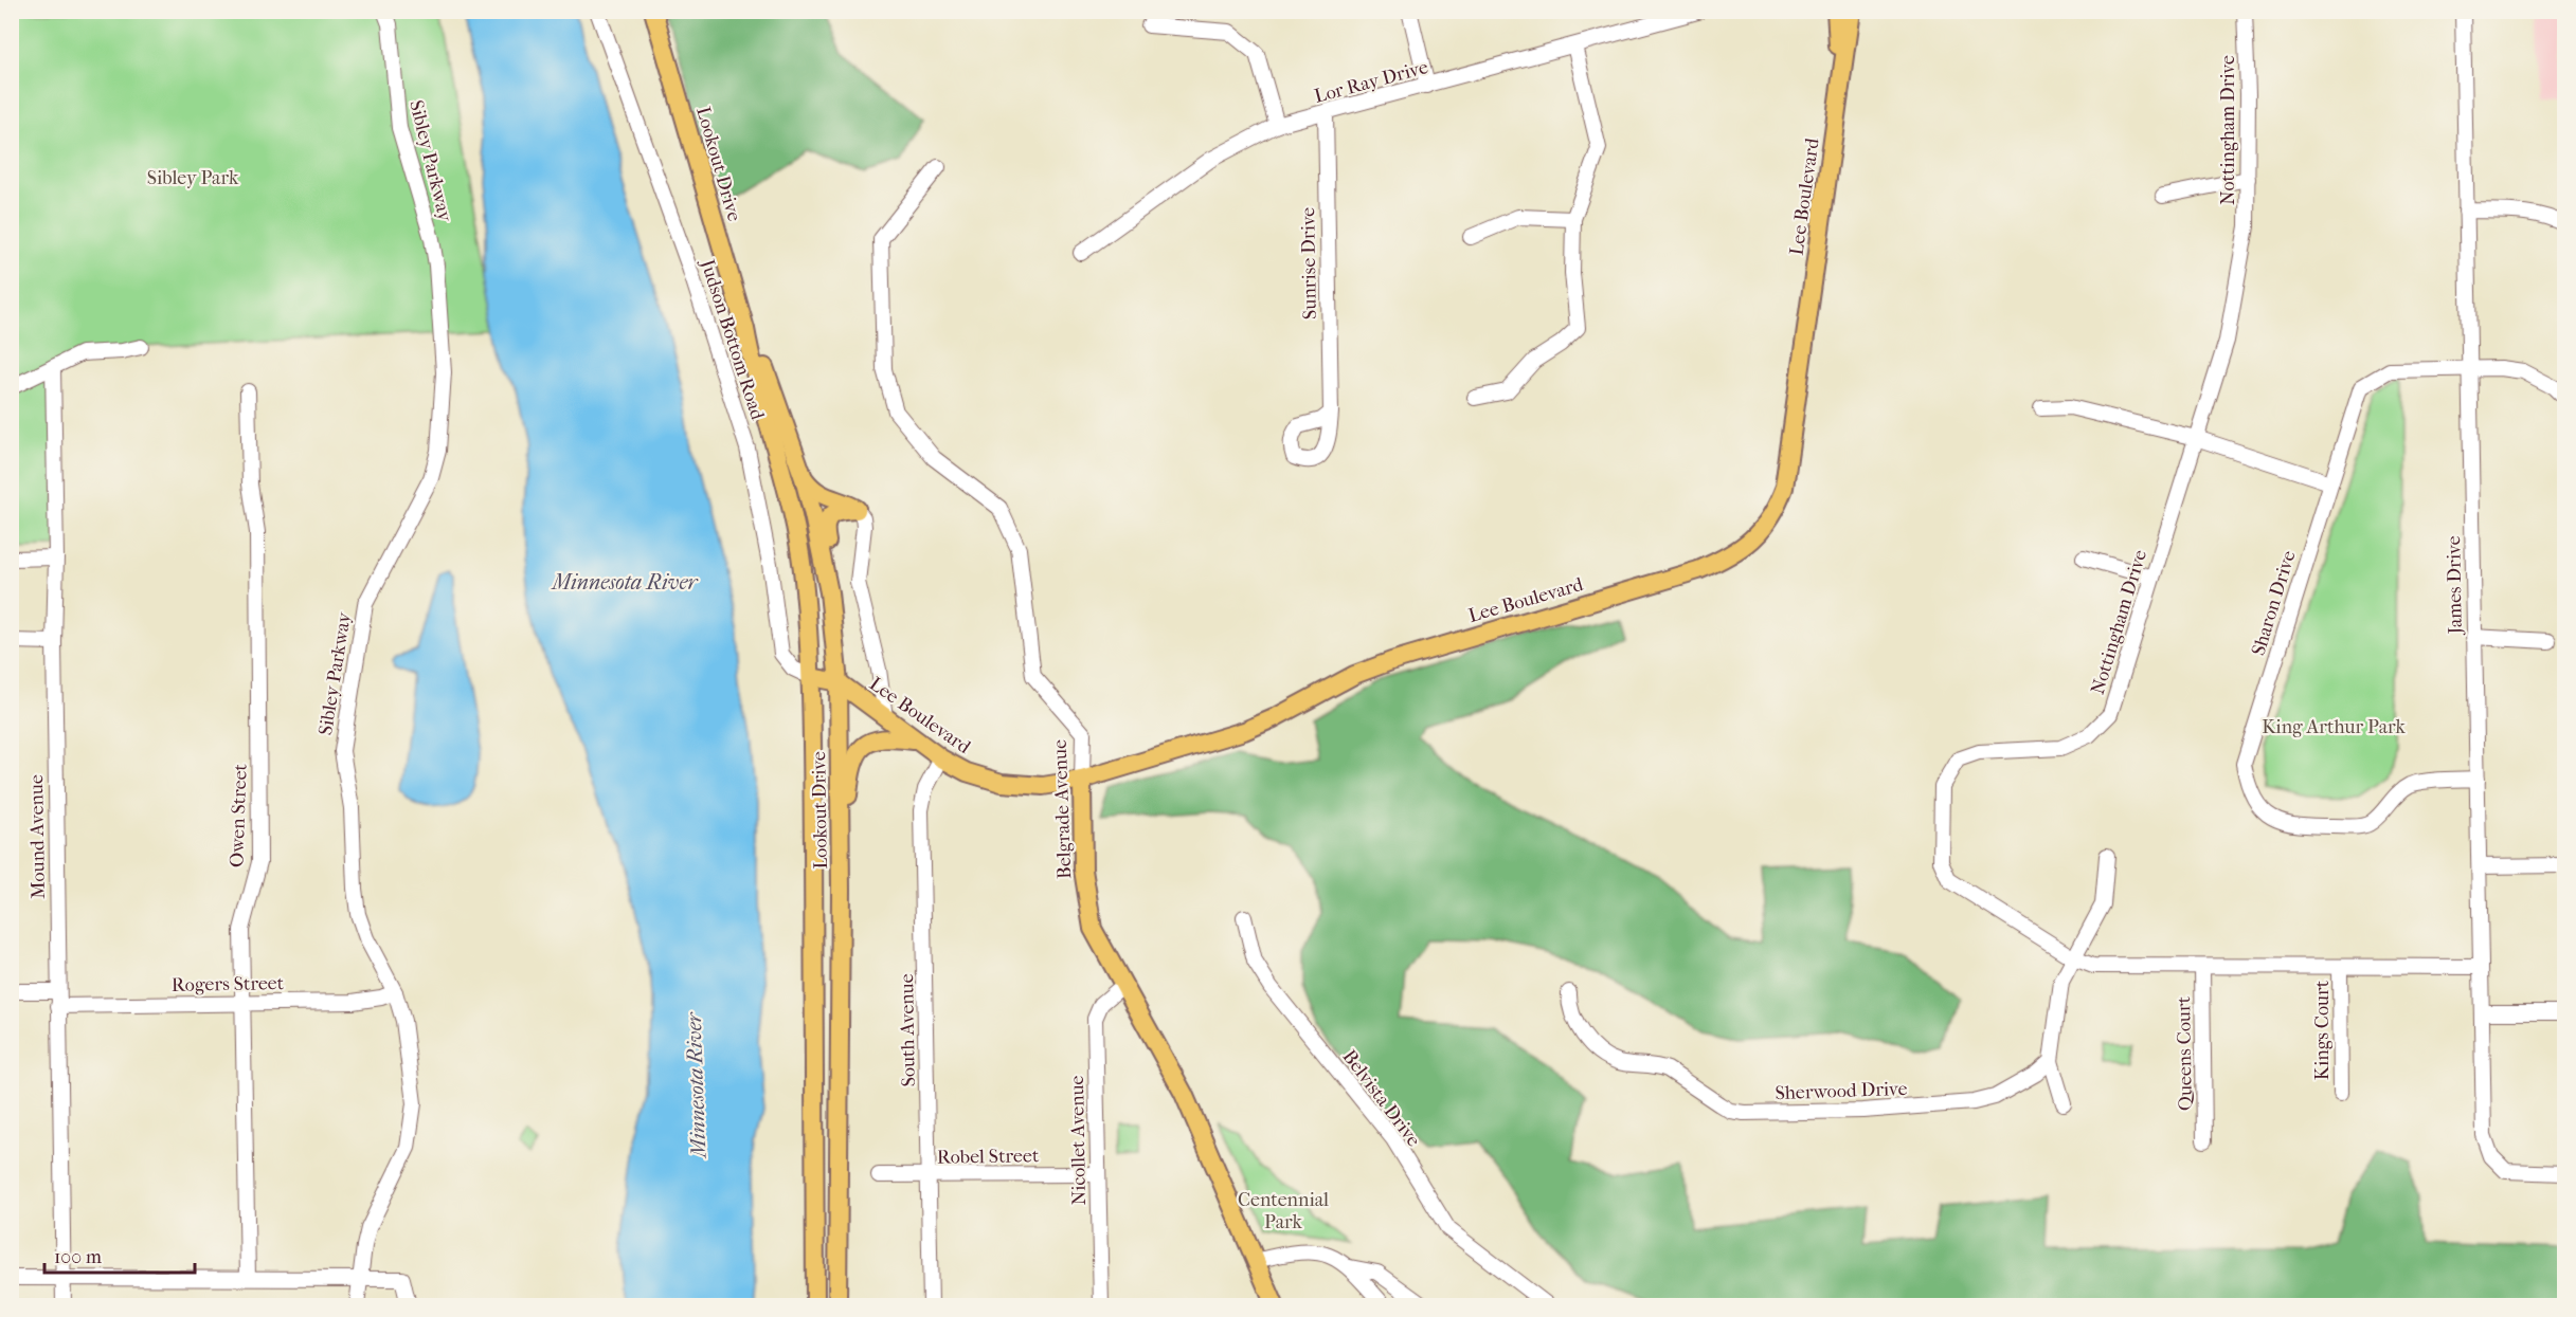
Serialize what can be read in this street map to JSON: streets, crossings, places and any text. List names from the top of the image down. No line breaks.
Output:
{"streets":{"main road":["Lookout Drive","Lee Boulevard","Belgrade Avenue"],"street":["Lor Ray Drive","Nottingham Drive","Sibley Parkway","Sunrise Drive","Judson Bottom Road","James Drive","Sharon Drive","Owen Street","Mound Avenue","Rogers Street","South Avenue","Kings Court","Queens Court","Sherwood Drive","Belvista Drive","Nicollet Avenue","Robel Street"]},"crossings":[["Lor Ray Drive","Sunrise Drive"],["Nottingham Drive","James Drive"],["Nottingham Drive","Kings Court"],["Nottingham Drive","Queens Court"],["Sibley Parkway","Rogers Street"],["Lookout Drive","Lee Boulevard"],["Lookout Drive","Judson Bottom Road"],["Lee Boulevard","Judson Bottom Road"],["Lee Boulevard","Belgrade Avenue"],["Lee Boulevard","South Avenue"],["James Drive","Sharon Drive"],["Belgrade Avenue","Nicollet Avenue"],["Owen Street","Rogers Street"],["Mound Avenue","Rogers Street"],["South Avenue","Robel Street"],["Nicollet Avenue","Robel Street"]],"water":["Minnesota River"],"parks":["Sibley Park","King Arthur Park","Centennial Park"],"scale_bar":"100 m"}
